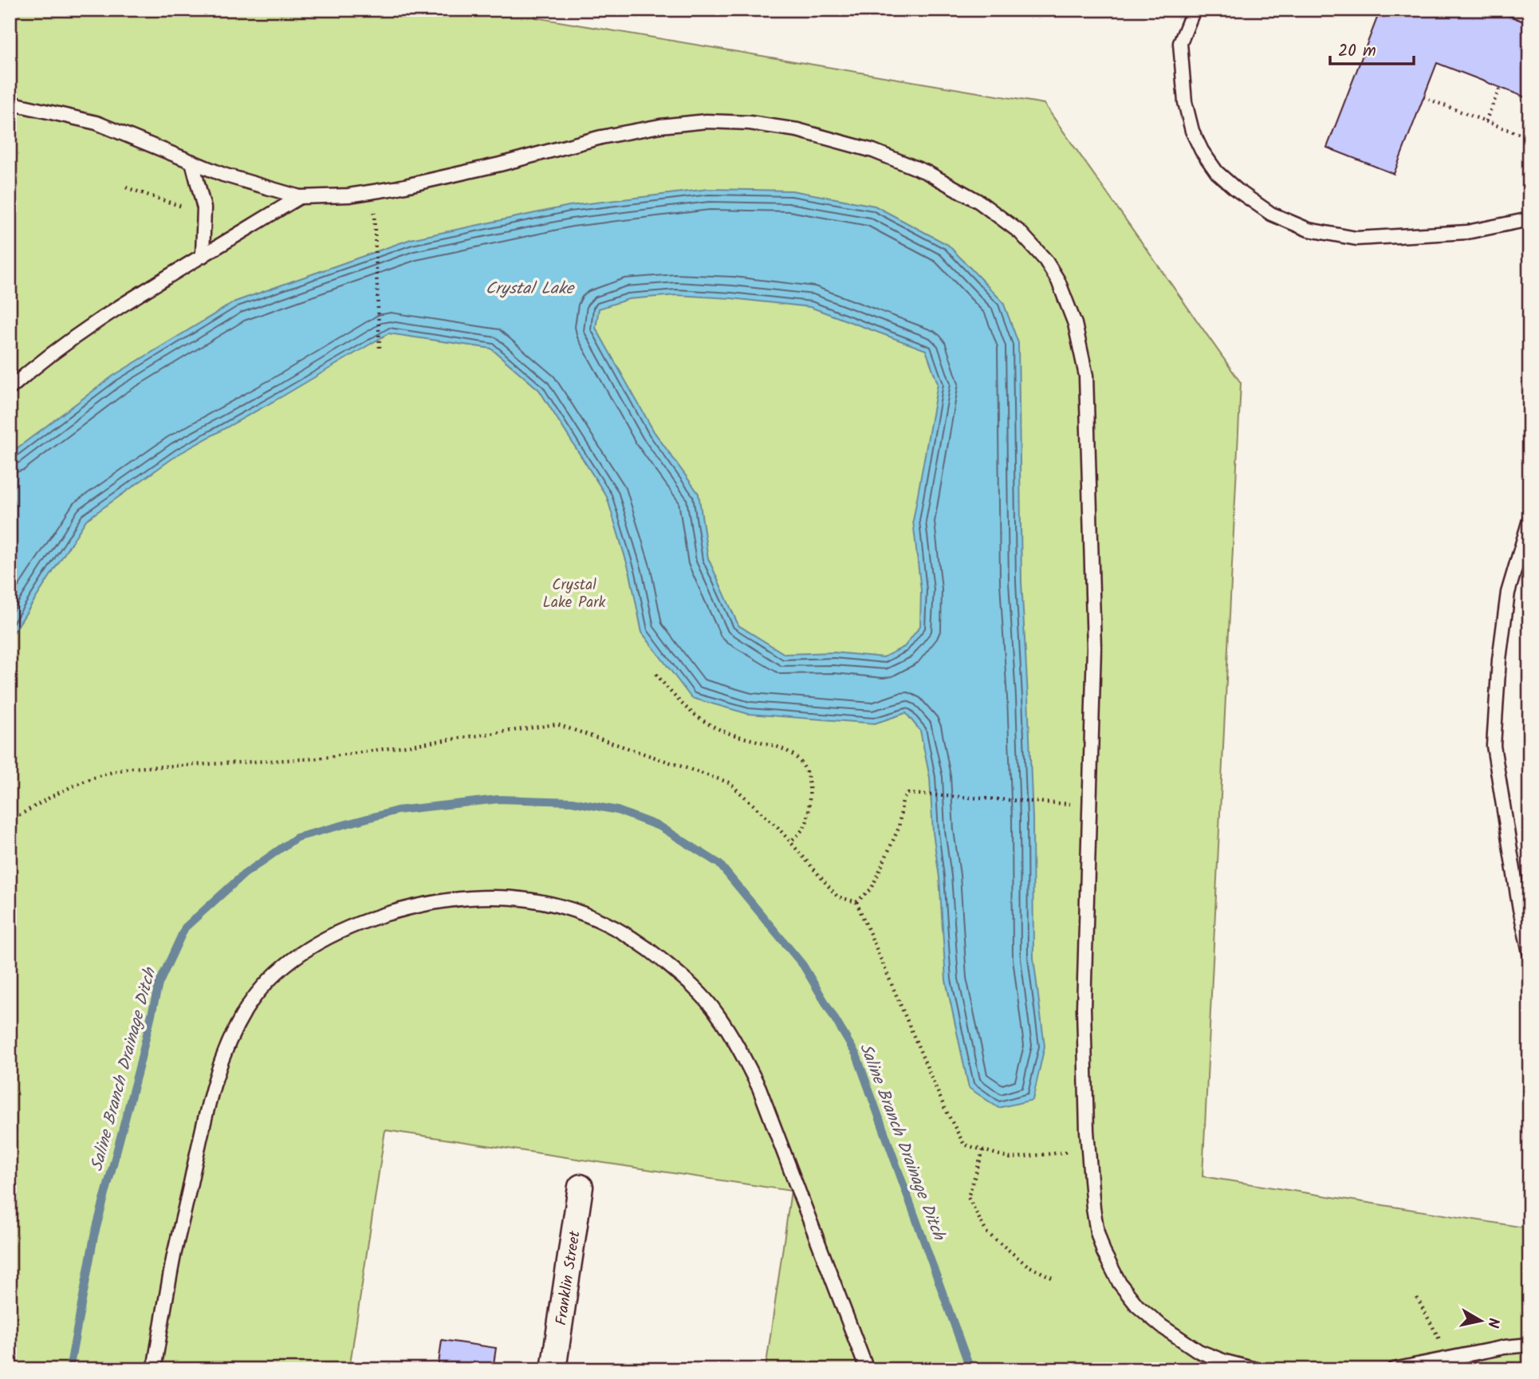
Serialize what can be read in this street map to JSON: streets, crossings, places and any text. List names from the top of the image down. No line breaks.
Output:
{"streets":{"street":["Franklin Street"]},"water":["Crystal Lake","Saline Branch Drainage Ditch"],"parks":["Crystal Lake Park"],"scale_bar":"20 m","north":"right"}
